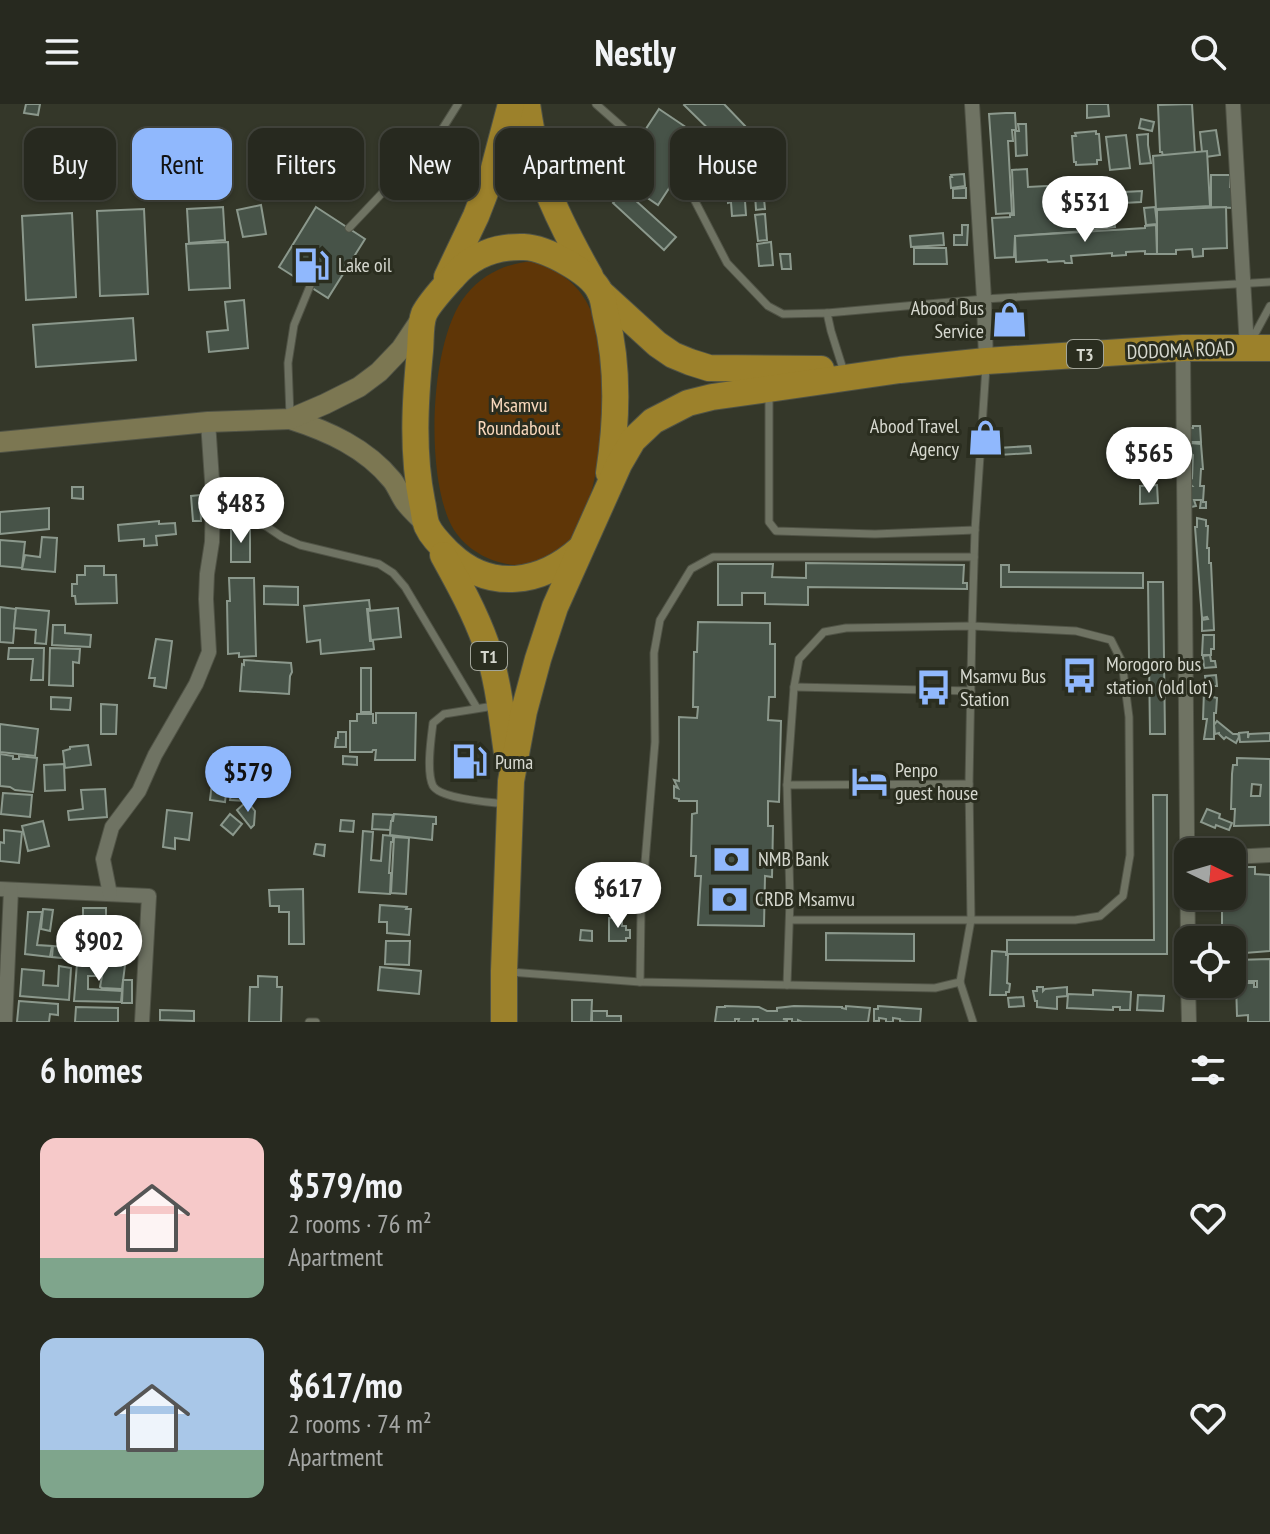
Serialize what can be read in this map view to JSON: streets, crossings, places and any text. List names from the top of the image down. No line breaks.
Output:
{"streets":{"highway":["DODOMA ROAD","T3","T1"]},"crossings":[["DODOMA ROAD","T1"]],"parks":["Msamvu Roundabout"],"places":{"fuel station":["Lake oil","Puma"],"shop":["Abood Bus Service","Abood Travel Agency"],"bus stop":["Morogoro bus station (old lot)","Msamvu Bus Station"],"hotel":["Penpo guest house"],"bank":["NMB Bank","CRDB Msamvu"]},"north":"right","page":{"header":"Nestly","chip":["Buy","Rent","Filters","New","Apartment","House"],"price":["$531","$565","$483","$579","$617","$902"],"heading":"6 homes","list":[{"name":"$579/mo","note":"2 rooms · 76 m² · Apartment"},{"name":"$617/mo","note":"2 rooms · 74 m² · Apartment"}]}}
